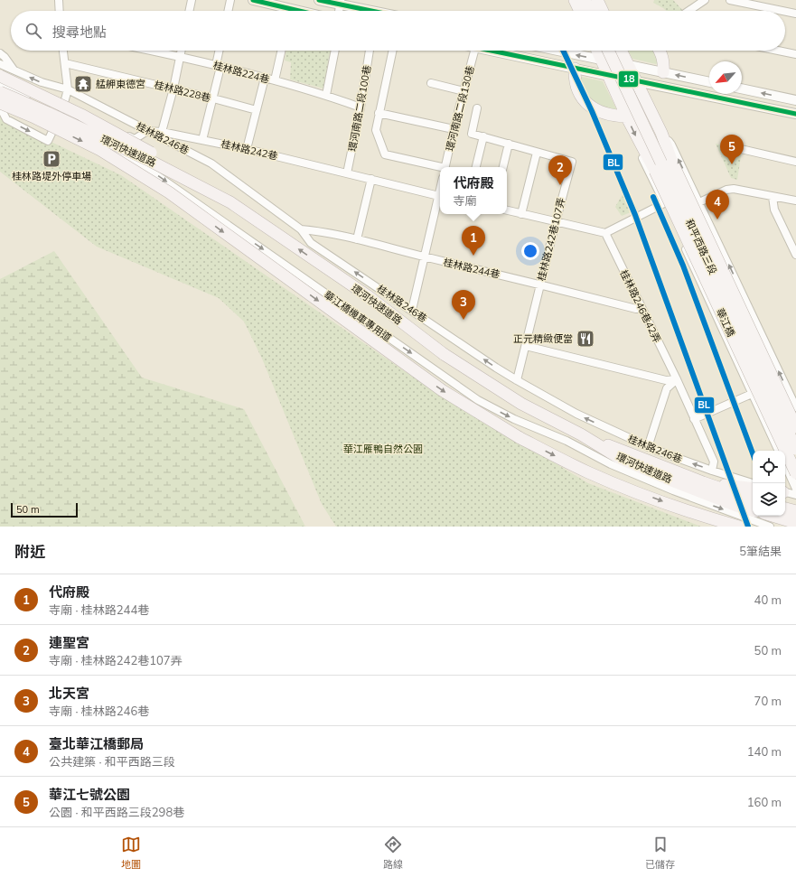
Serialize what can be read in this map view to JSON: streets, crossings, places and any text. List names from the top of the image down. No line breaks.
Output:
{"streets":{"highway":["環河快速道路"],"main road":["和平西路三段","華江橋"],"street":["桂林路224巷","桂林路228巷","環河南路二段100巷","環河南路二段130巷","桂林路246巷","桂林路242巷","桂林路242巷107弄","桂林路244巷","桂林路246巷42弄","華江橋機車專用道"]},"crossings":[["桂林路224巷","環河南路二段100巷"],["環河南路二段100巷","桂林路242巷"],["桂林路246巷","桂林路242巷"],["桂林路246巷","桂林路242巷107弄"],["桂林路246巷","桂林路244巷"],["桂林路246巷","桂林路246巷42弄"],["桂林路242巷","華江橋機車專用道"],["桂林路242巷107弄","桂林路244巷"],["和平西路三段","華江橋"],["桂林路244巷","桂林路246巷42弄"]],"one_way":["華江橋機車專用道"],"parks":["華江雁鴨自然公園"],"places":{"temple":["艋舺東德宮"],"parking":["桂林路堤外停車場"],"restaurant":["正元精緻便當"]},"lines":["transit line 18","transit line BL"],"scale_bar":"50 m","north":"bottom left","page":{"search":"搜尋地點","pins":["5","2","4","1","3"],"popup":["代府殿","寺廟"],"scale":"50 m","heading":["附近","5筆結果"],"list":[{"mark":"1","name":"代府殿","note":"寺廟 · 桂林路244巷","value":"40 m"},{"mark":"2","name":"連聖宮","note":"寺廟 · 桂林路242巷107弄","value":"50 m"},{"mark":"3","name":"北天宮","note":"寺廟 · 桂林路246巷","value":"70 m"},{"mark":"4","name":"臺北華江橋郵局","note":"公共建築 · 和平西路三段","value":"140 m"},{"mark":"5","name":"華江七號公園","note":"公園 · 和平西路三段298巷","value":"160 m"}],"nav":["地圖","路線","已儲存"]}}
